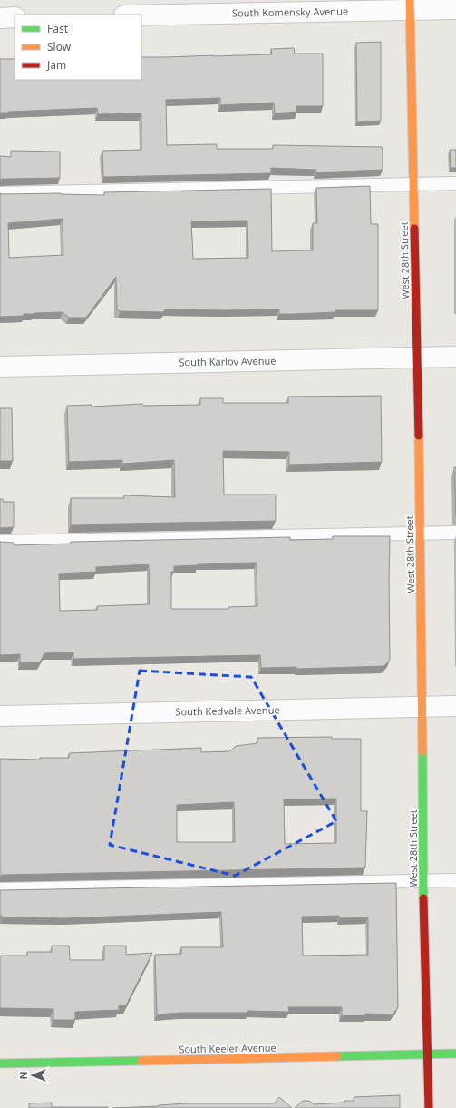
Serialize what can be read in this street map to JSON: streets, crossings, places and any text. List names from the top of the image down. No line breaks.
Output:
{"streets":{"street":["South Komensky Avenue","West 28th Street","South Karlov Avenue","South Kedvale Avenue","South Keeler Avenue"]},"crossings":[["South Komensky Avenue","West 28th Street"],["West 28th Street","South Karlov Avenue"],["West 28th Street","South Kedvale Avenue"],["West 28th Street","South Keeler Avenue"]],"legend":["Fast","Slow","Jam"],"north":"left"}
